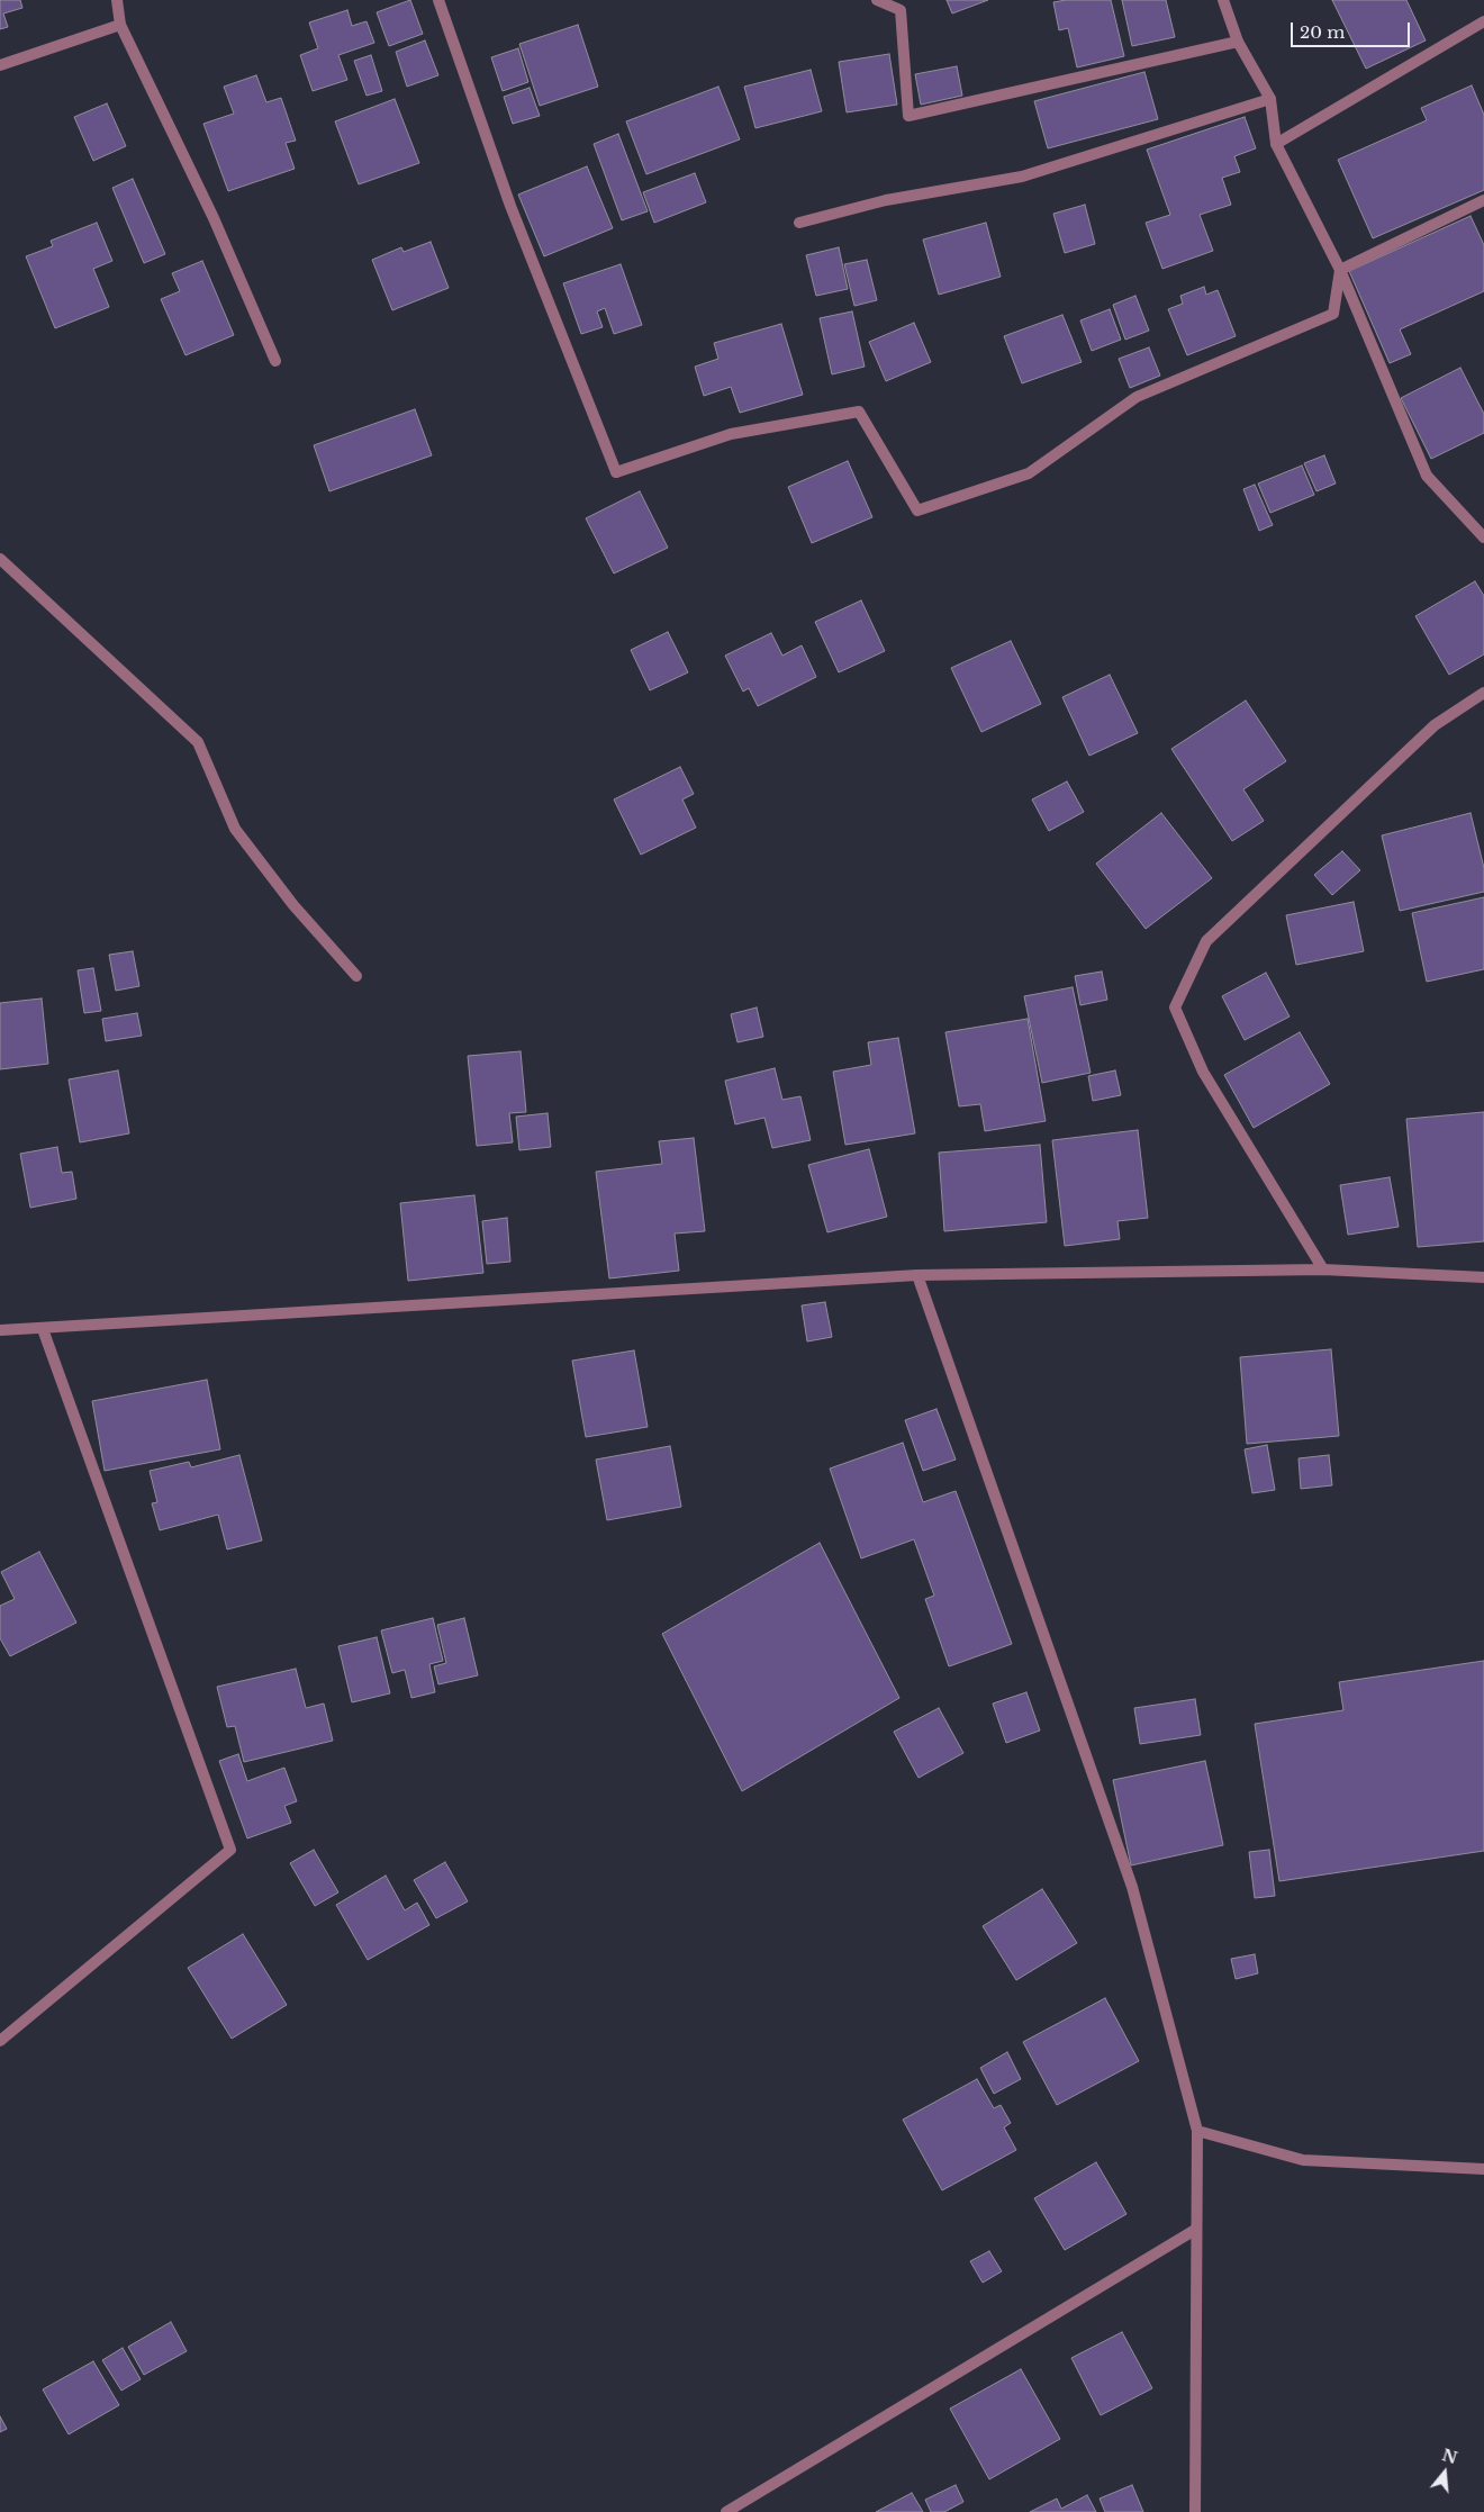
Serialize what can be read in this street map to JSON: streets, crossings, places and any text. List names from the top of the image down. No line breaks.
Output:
{"scale_bar":"20 m","north":"top"}
